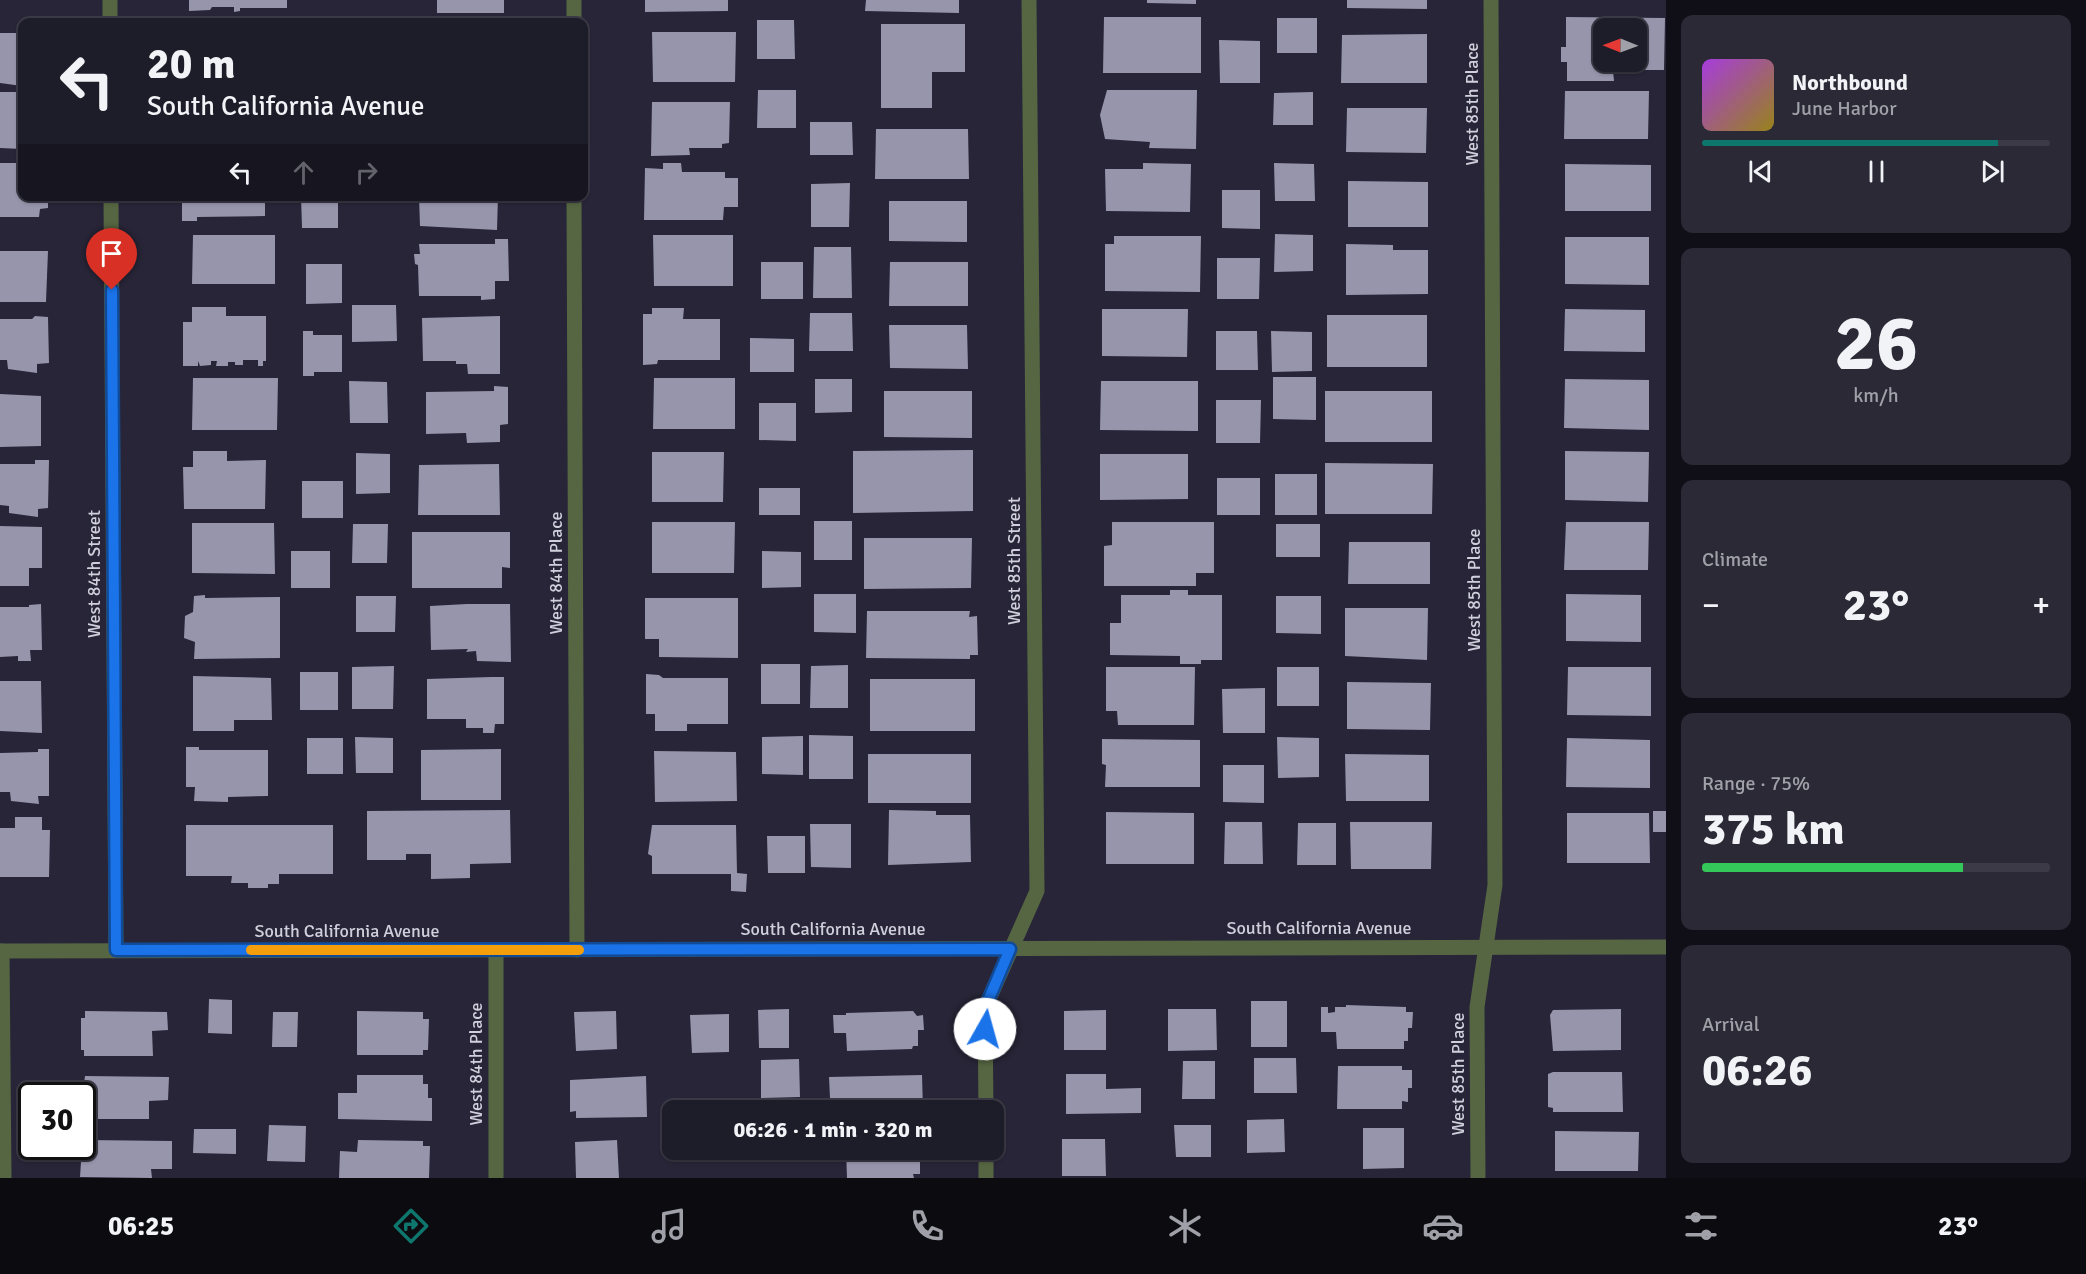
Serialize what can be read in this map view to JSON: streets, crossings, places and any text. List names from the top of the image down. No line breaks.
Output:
{"streets":{"street":["West 85th Place","West 85th Street","West 84th Place","West 84th Street","South California Avenue"]},"crossings":[["West 85th Place","South California Avenue"],["West 85th Street","South California Avenue"],["West 84th Place","South California Avenue"],["West 84th Street","South California Avenue"]],"north":"left","page":{"turn":["20 m","South California Avenue"],"song":["Northbound","June Harbor"],"tile":[["26","km/h"],"Climate",["Range · 75%","375 km"],["Arrival","06:26"]],"heat":["−","23°","+"],"limit":"30","trip":"06:26 · 1 min · 320 m","tabs":["06:25","23°"]}}
